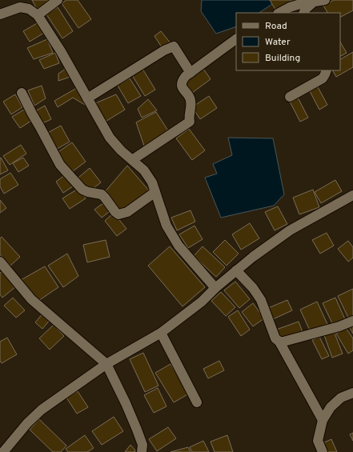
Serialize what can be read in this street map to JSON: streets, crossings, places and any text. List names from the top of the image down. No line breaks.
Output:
{"legend":["Road","Water","Building"]}
